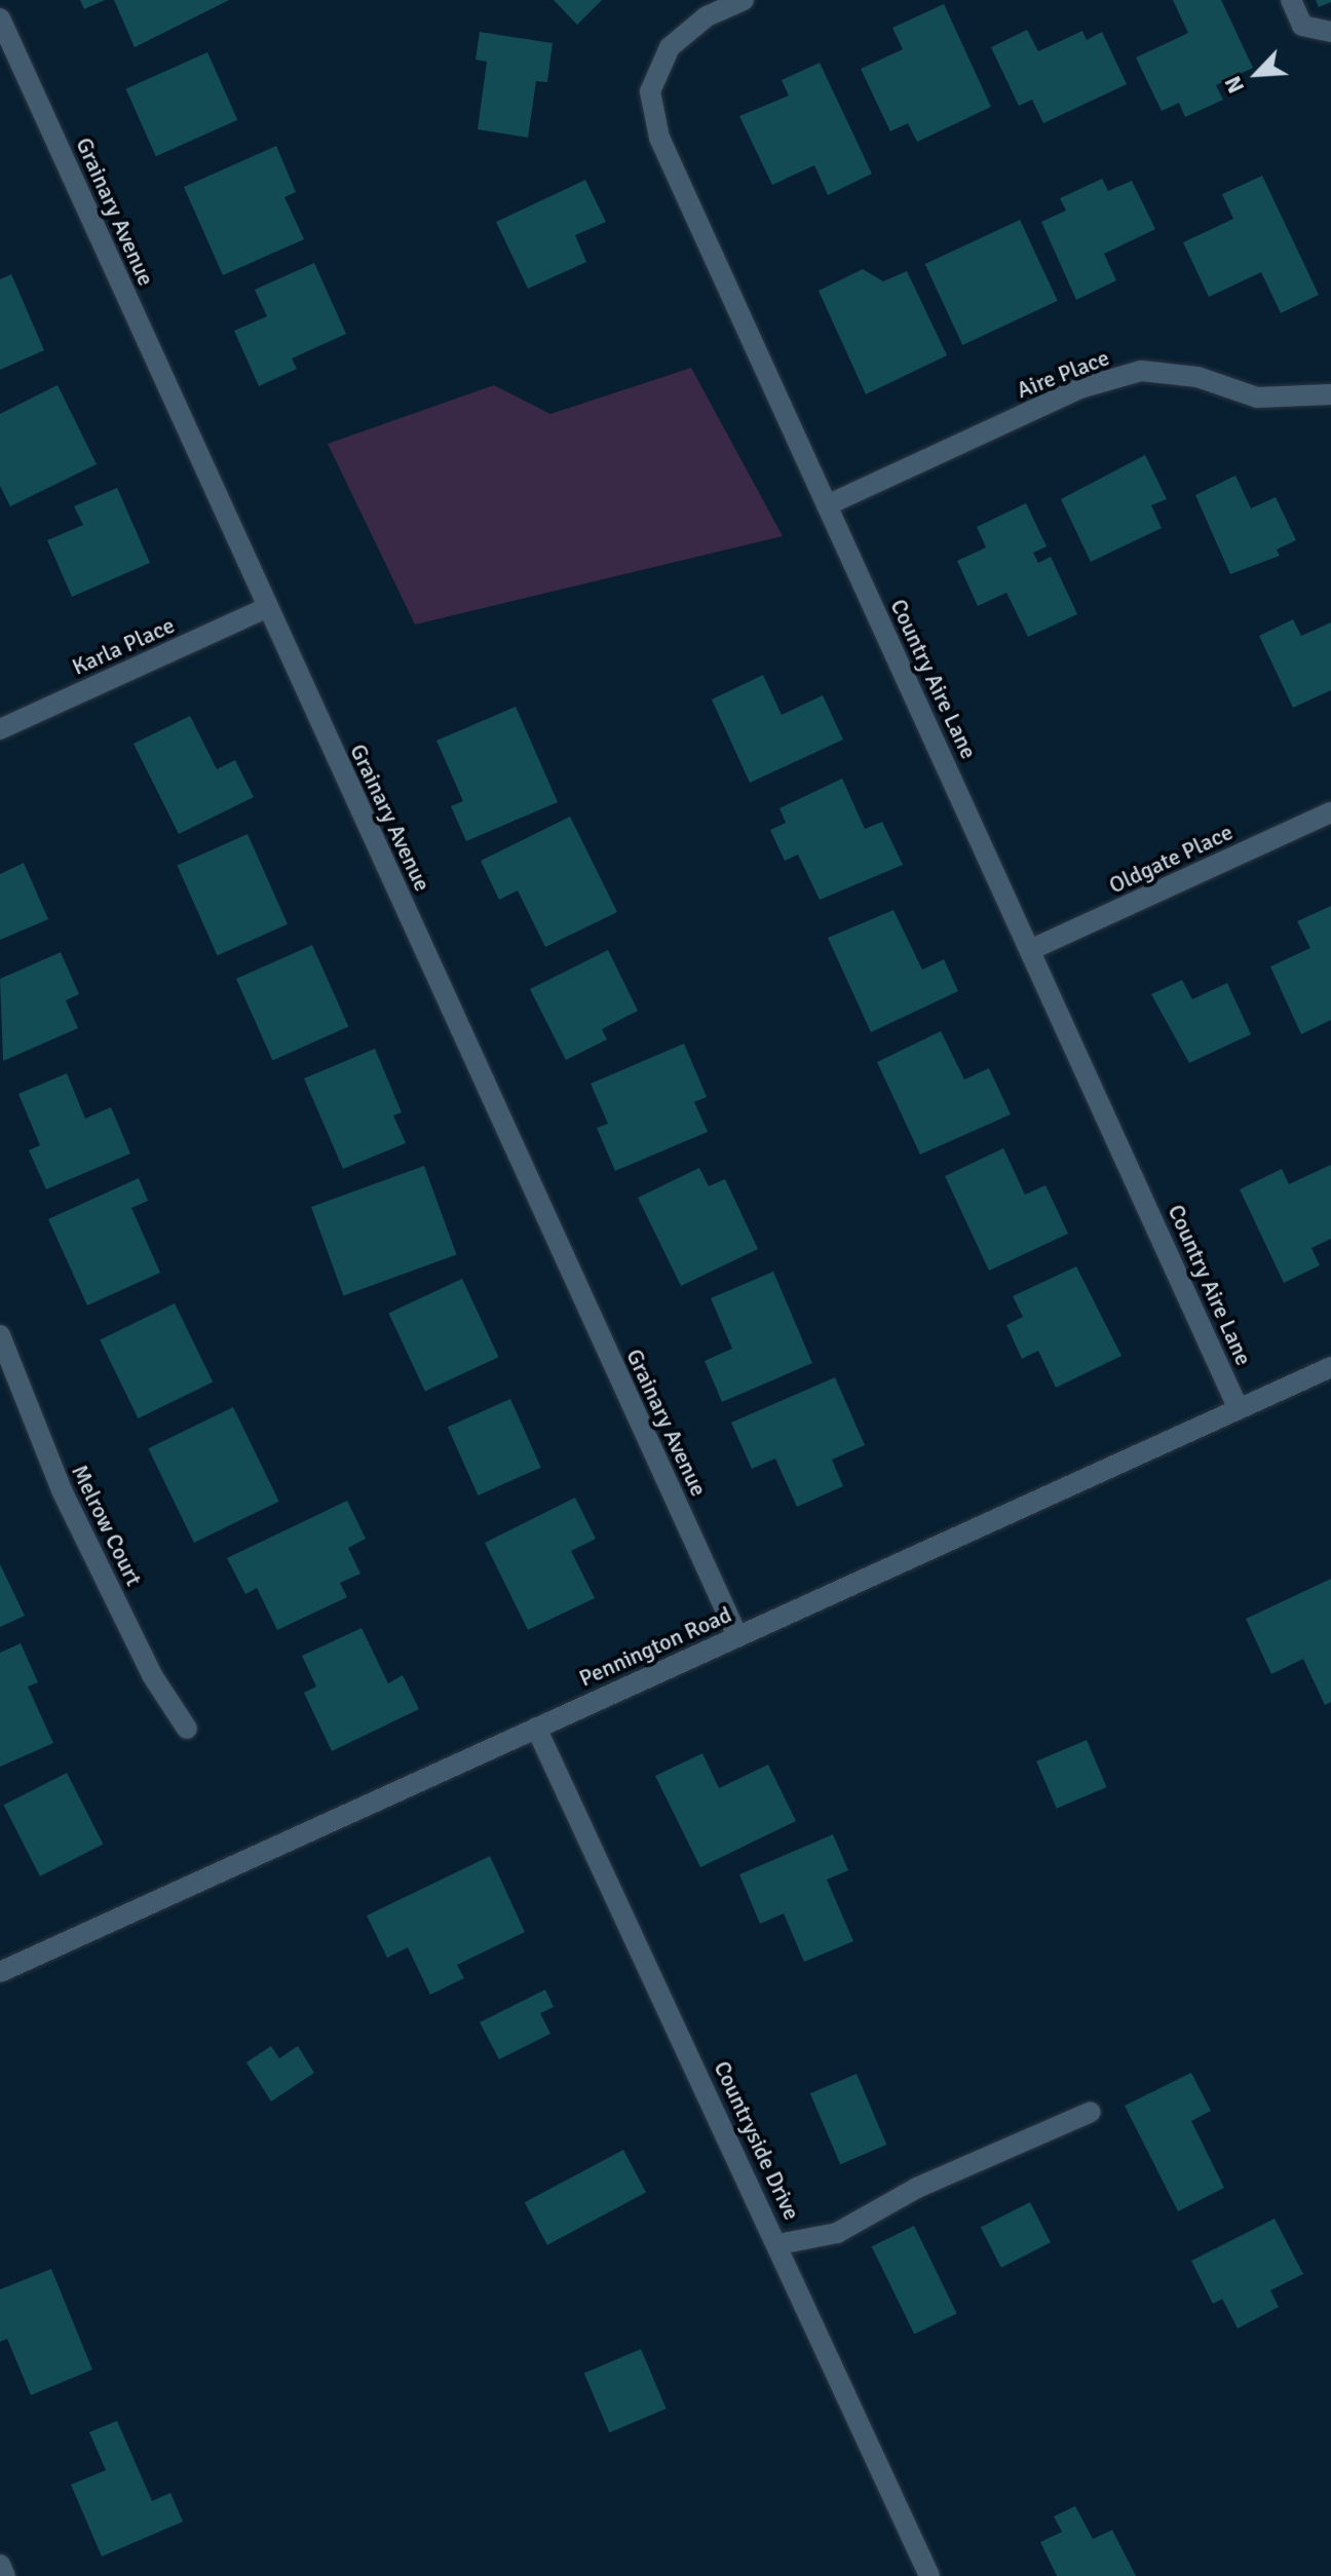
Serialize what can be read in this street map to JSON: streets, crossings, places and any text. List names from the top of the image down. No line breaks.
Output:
{"streets":{"street":["Grainary Avenue","Aire Place","Karla Place","Country Aire Lane","Oldgate Place","Melrow Court","Pennington Road","Countryside Drive"]},"crossings":[["Grainary Avenue","Karla Place"],["Grainary Avenue","Pennington Road"],["Aire Place","Country Aire Lane"],["Country Aire Lane","Oldgate Place"],["Country Aire Lane","Pennington Road"],["Pennington Road","Countryside Drive"]],"north":"bottom left"}
